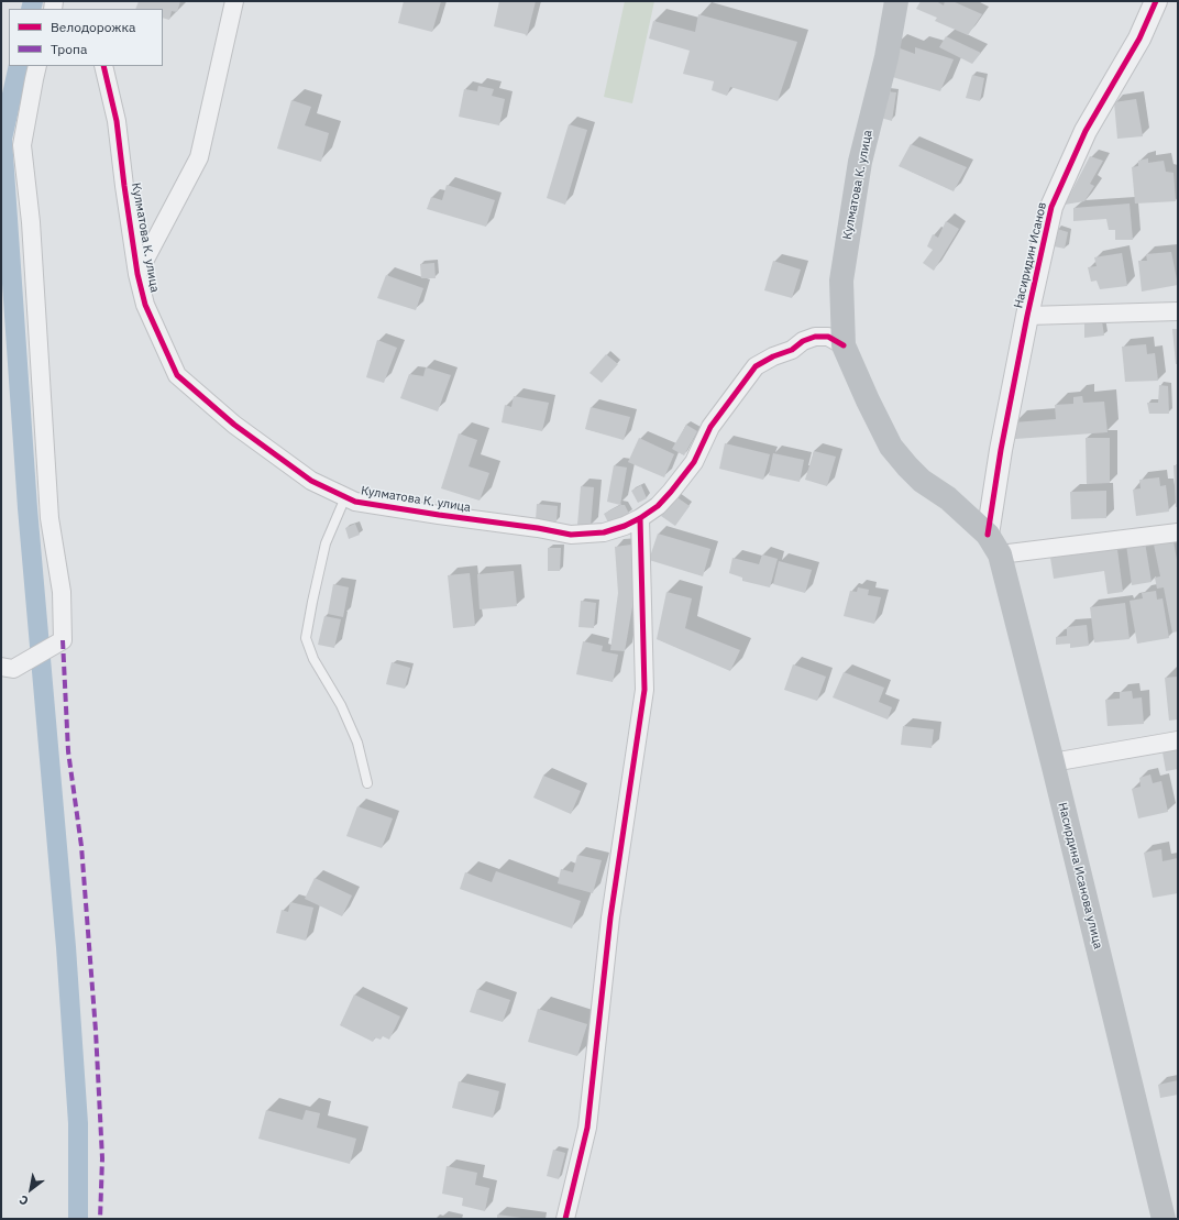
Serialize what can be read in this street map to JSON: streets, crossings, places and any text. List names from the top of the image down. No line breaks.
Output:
{"streets":{"main road":["Кулматова К. улица","Насирдина Исанова улица"],"street":["Насиридин Исанов"]},"crossings":[["Кулматова К. улица","Насиридин Исанов"],["Кулматова К. улица","Насирдина Исанова улица"],["Насиридин Исанов","Насирдина Исанова улица"]],"legend":["Велодорожка","Тропа"],"north":"bottom left"}
